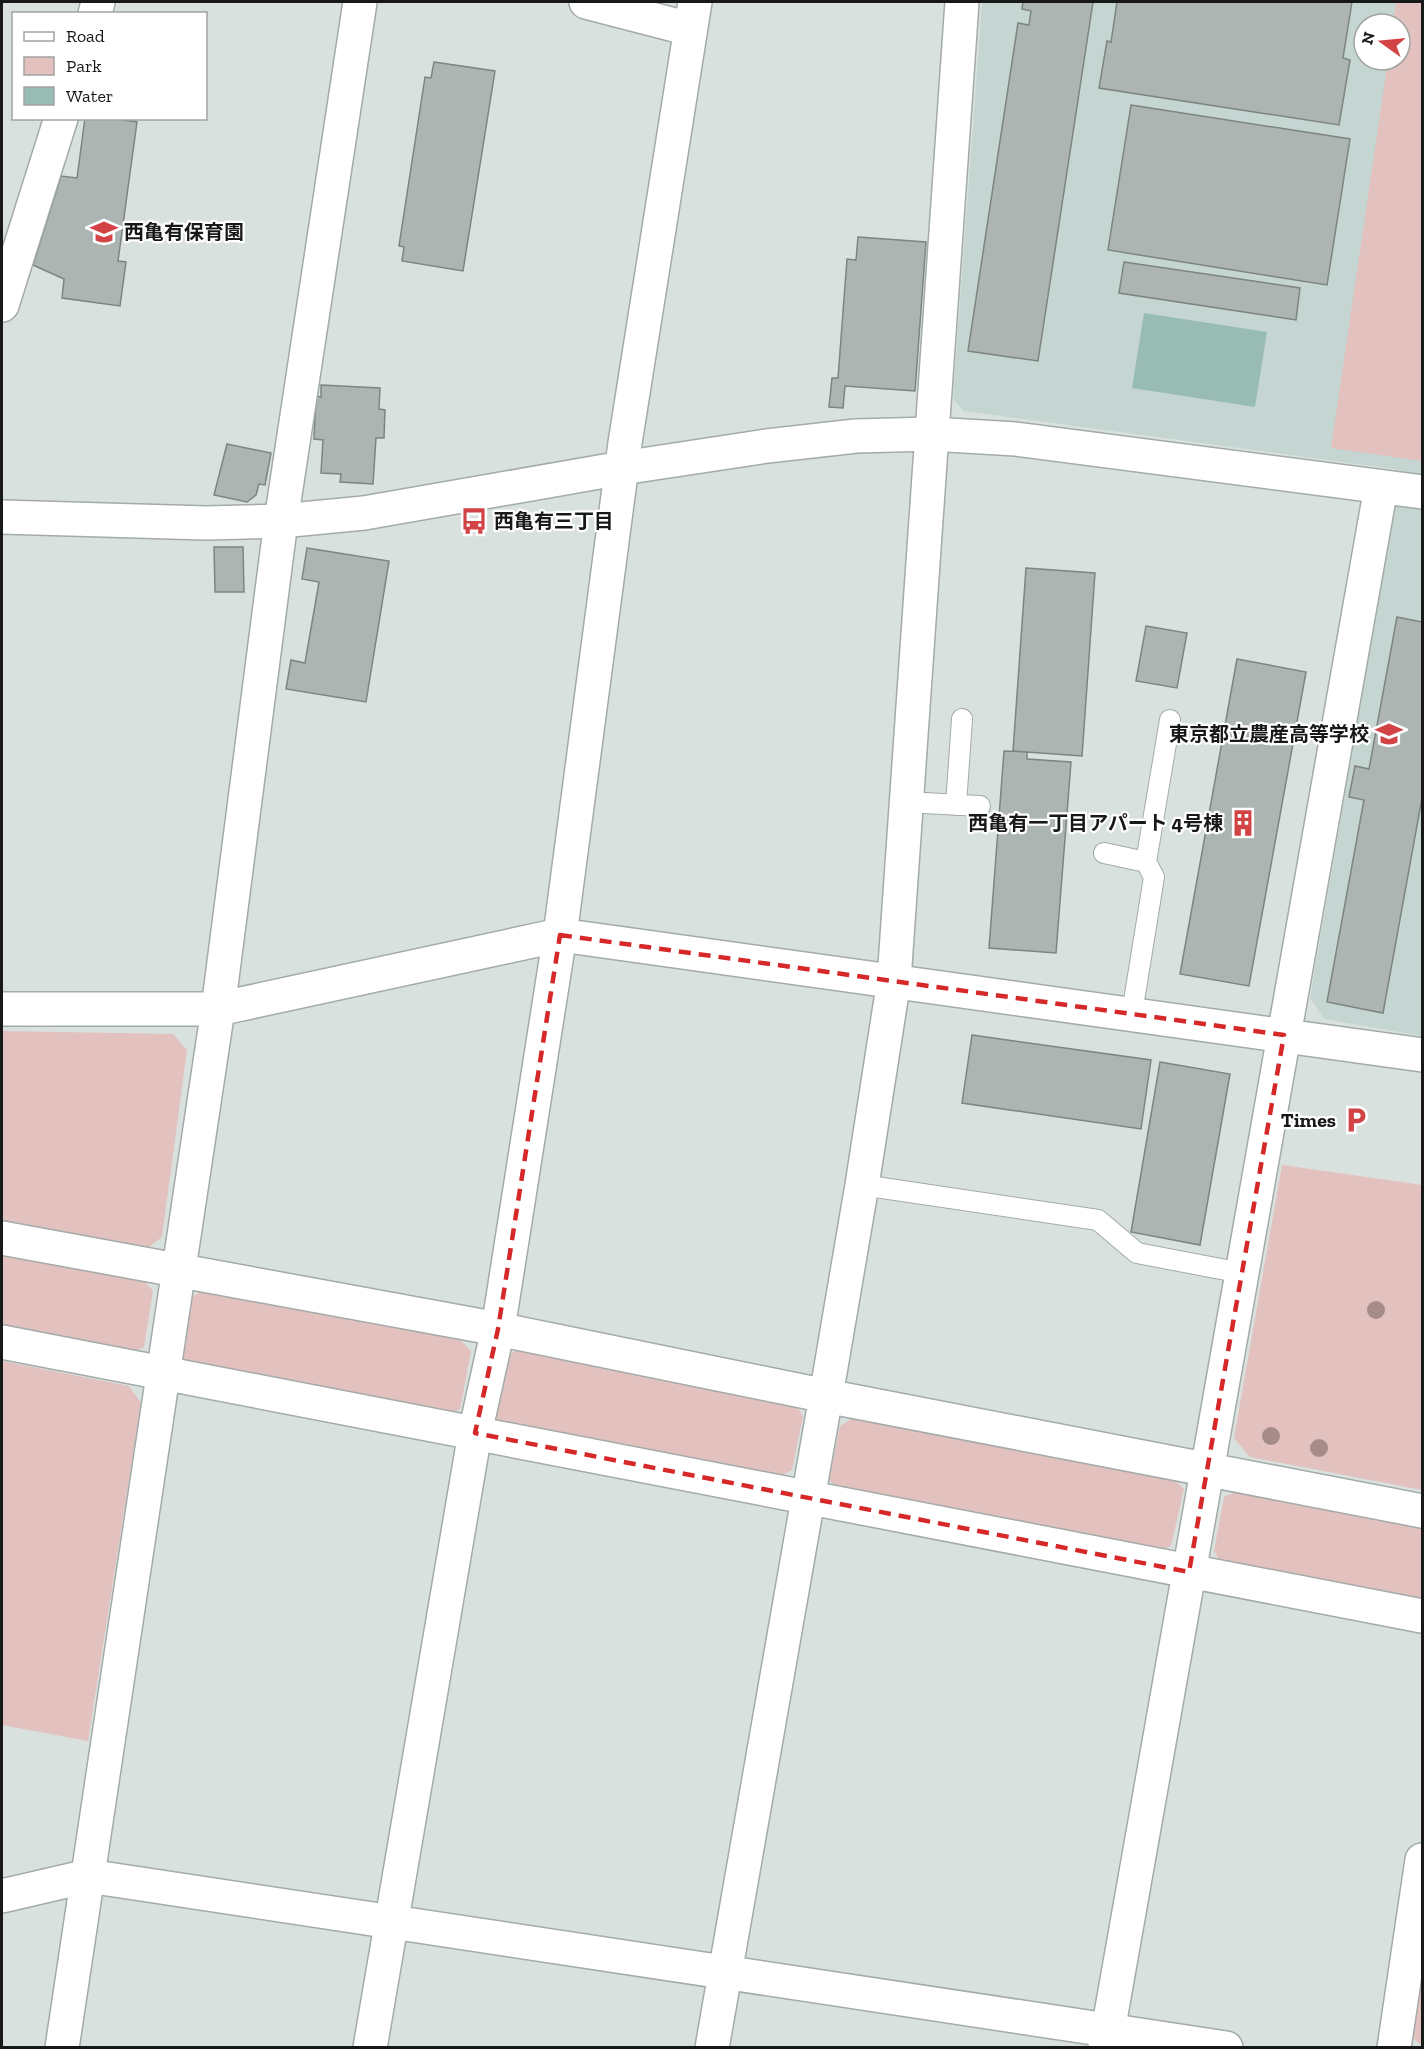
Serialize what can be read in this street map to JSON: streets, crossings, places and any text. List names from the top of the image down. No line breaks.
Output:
{"places":{"school or university":["西亀有保育園","東京都立農産高等学校"],"bus stop":["西亀有三丁目"],"building":["西亀有一丁目アパート 4号棟"],"parking":["Times"]},"legend":["Road","Park","Water"],"north":"left"}
